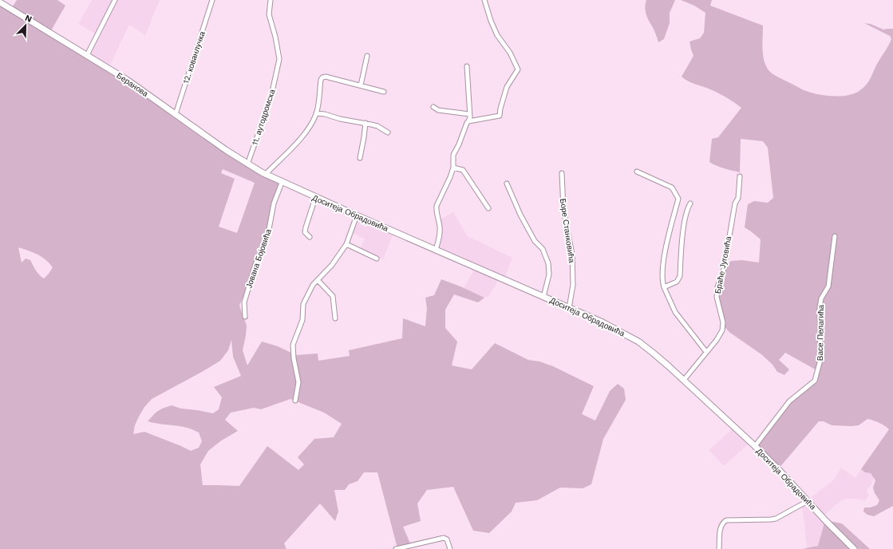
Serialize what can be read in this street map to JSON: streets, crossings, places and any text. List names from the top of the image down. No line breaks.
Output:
{"streets":{"main road":["Беранова","Доситеја Обрадовића"],"street":["12. кованлучка","11. аутодромска","Боре Станковића","Јована Бојовића","Браће Југовића","Васе Пелагића"]},"crossings":[["12. кованлучка","Беранова"],["Беранова","11. аутодромска"],["Беранова","Доситеја Обрадовића"],["Доситеја Обрадовића","Боре Станковића"],["Доситеја Обрадовића","Јована Бојовића"],["Доситеја Обрадовића","Браће Југовића"],["Доситеја Обрадовића","Васе Пелагића"]],"north":"top right"}
